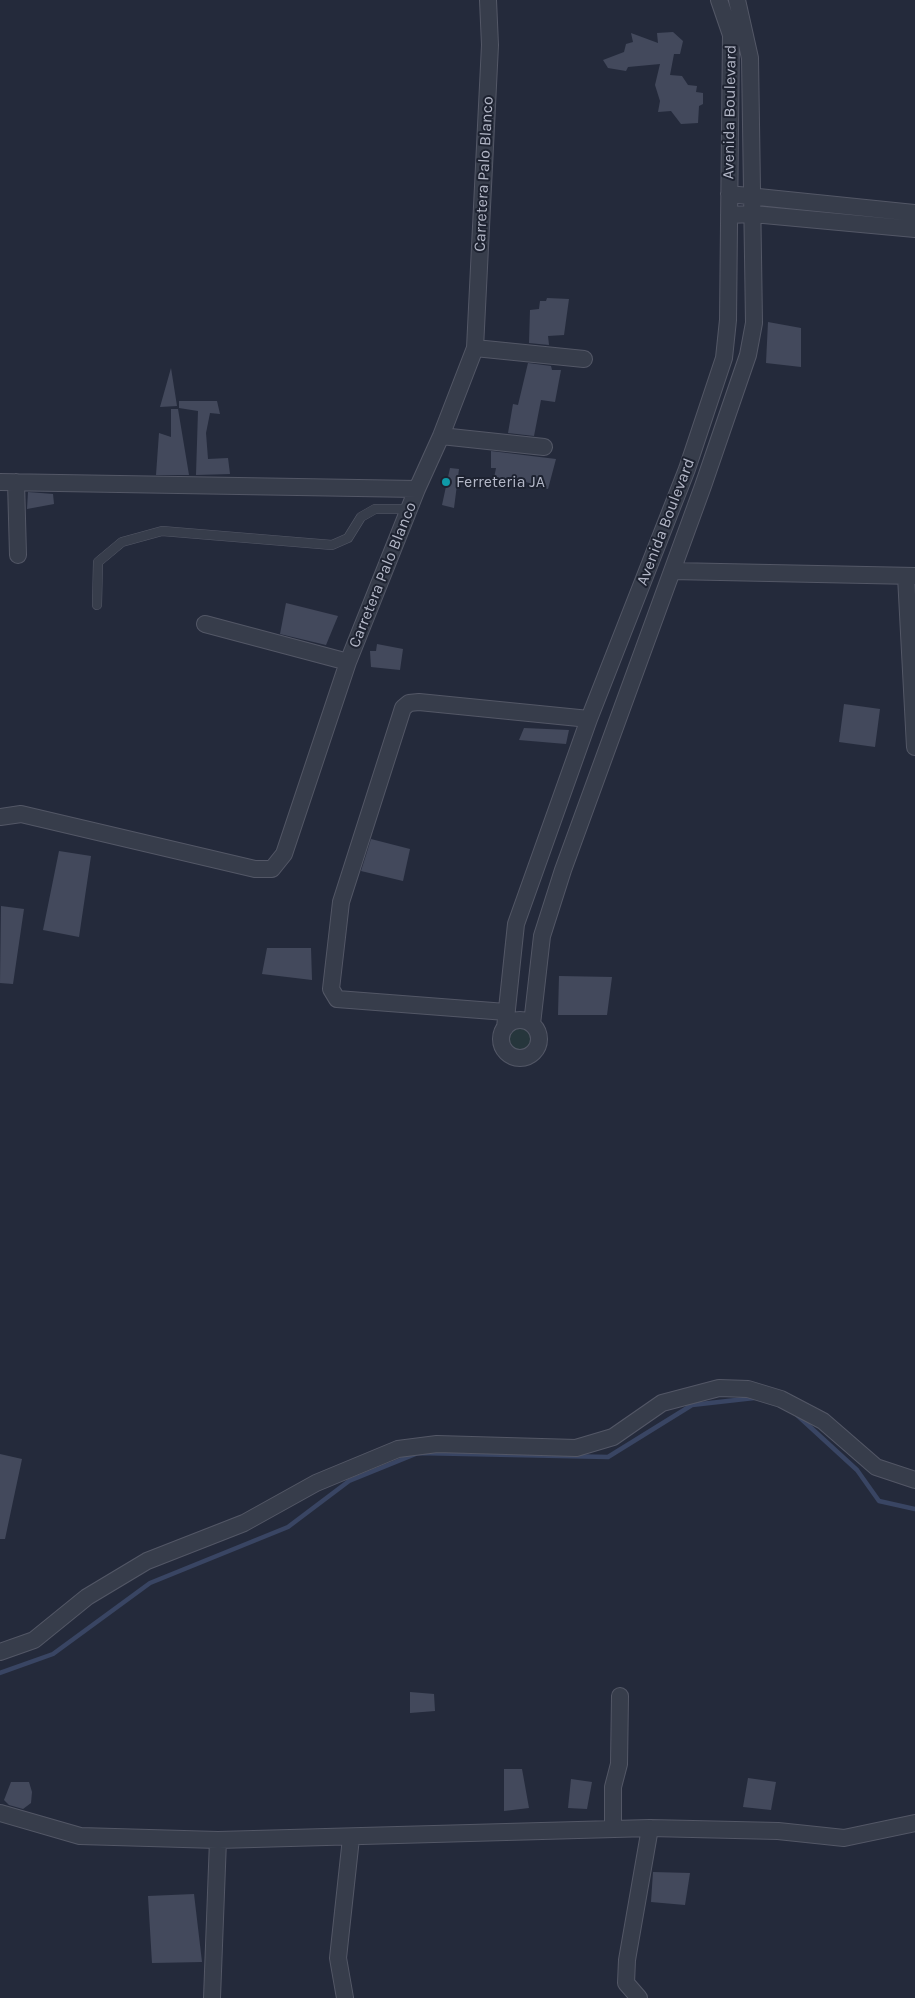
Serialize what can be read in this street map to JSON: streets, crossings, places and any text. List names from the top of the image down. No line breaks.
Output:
{"streets":{"street":["Avenida Boulevard","Carretera Palo Blanco"]},"places":["Ferreteria JA"]}
